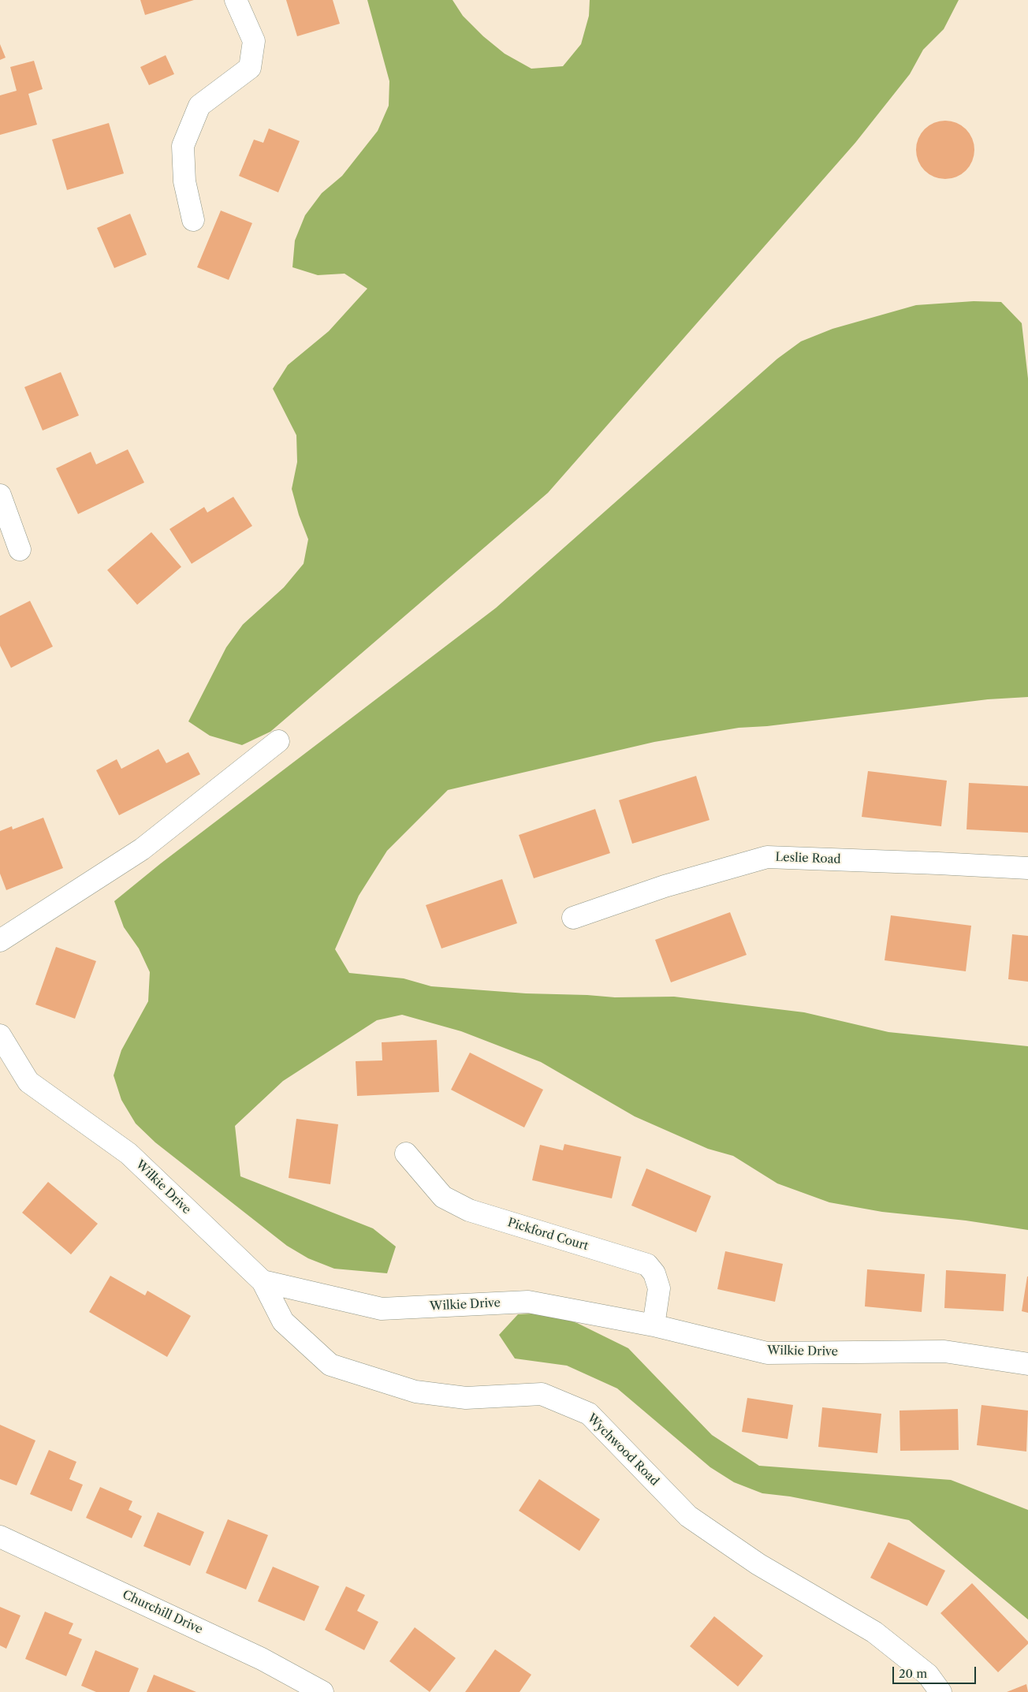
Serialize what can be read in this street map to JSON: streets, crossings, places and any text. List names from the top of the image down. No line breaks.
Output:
{"streets":{"street":["Leslie Road","Wilkie Drive","Pickford Court","Wychwood Road","Churchill Drive"]},"crossings":[["Wilkie Drive","Pickford Court"],["Wilkie Drive","Wychwood Road"]],"scale_bar":"20 m"}
